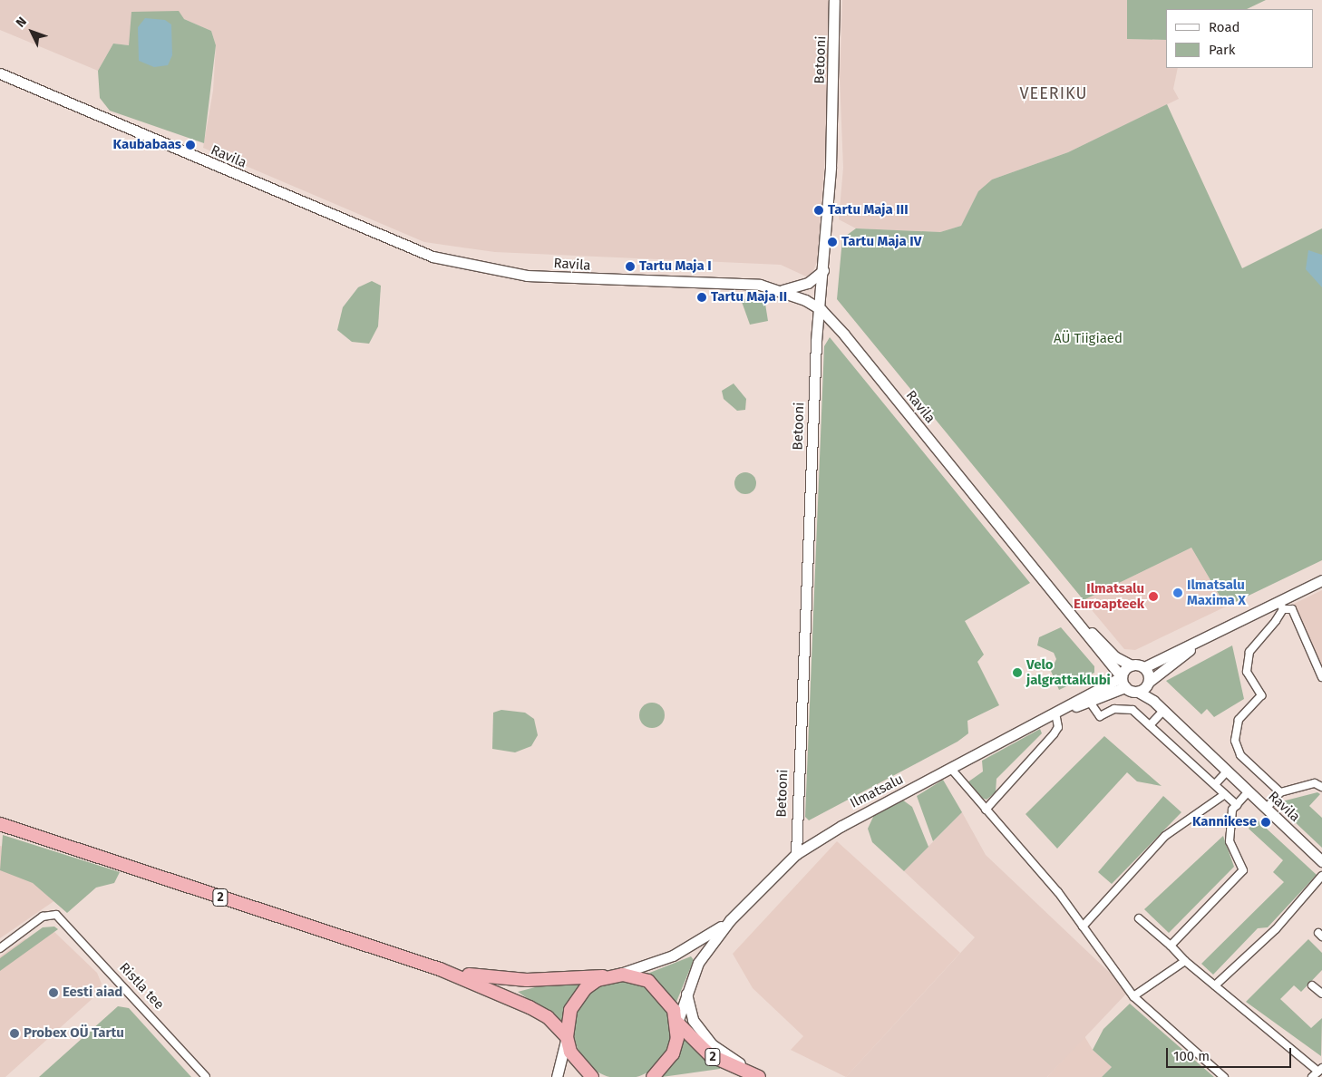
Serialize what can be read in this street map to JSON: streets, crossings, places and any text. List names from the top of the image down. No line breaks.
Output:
{"streets":{"highway":["2"],"street":["Betooni","Ravila","Ilmatsalu","Ristla tee"]},"crossings":[["Betooni","Ravila"],["Betooni","Ilmatsalu"],["Ravila","Ilmatsalu"],["Ilmatsalu","2"]],"districts":["VEERIKU"],"parks":["AÜ Tiigiaed"],"places":["Kaubabaas","Tartu Maja III","Tartu Maja IV","Tartu Maja I","Tartu Maja II","Ilmatsalu Maxima X","Ilmatsalu Euroapteek","Velo jalgrattaklubi","Kannikese","Eesti aiad","Probex OÜ Tartu"],"legend":["Road","Park"],"scale_bar":"100 m","north":"top left"}
